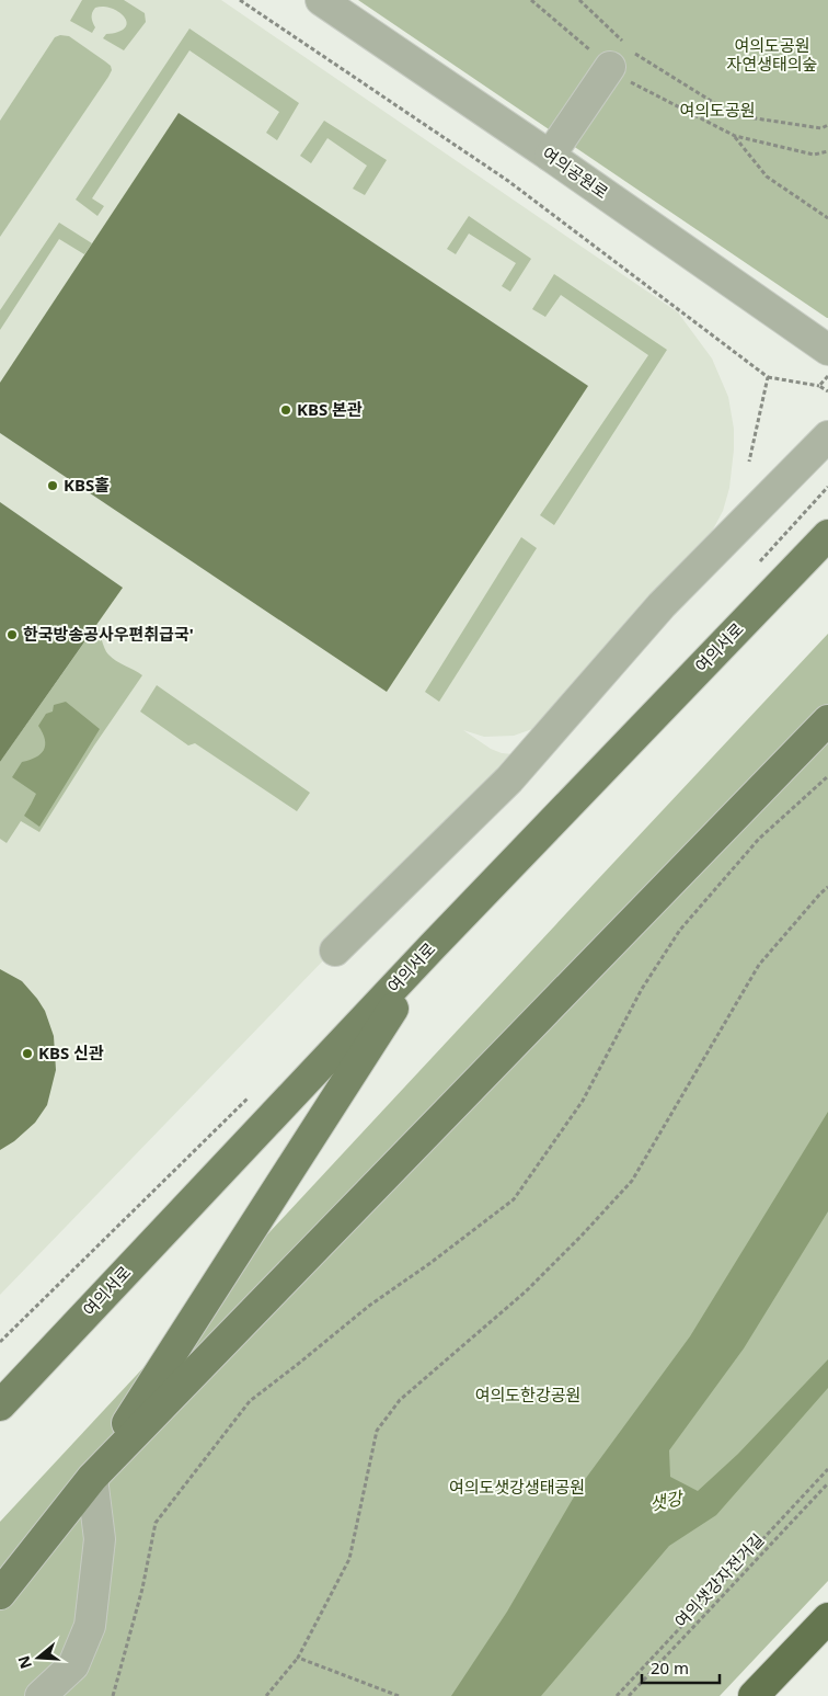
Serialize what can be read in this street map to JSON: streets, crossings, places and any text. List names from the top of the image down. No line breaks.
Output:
{"streets":{"main road":["여의서로"],"street":["여의공원로"],"path":["여의샛강자전거길"]},"water":["샛강"],"parks":["여의도공원 자연생태의숲","여의도공원","여의도한강공원","여의도샛강생태공원"],"places":["KBS 본관","KBS홀","한국방송공사우편취급국'","KBS 신관"],"scale_bar":"20 m","north":"left"}
